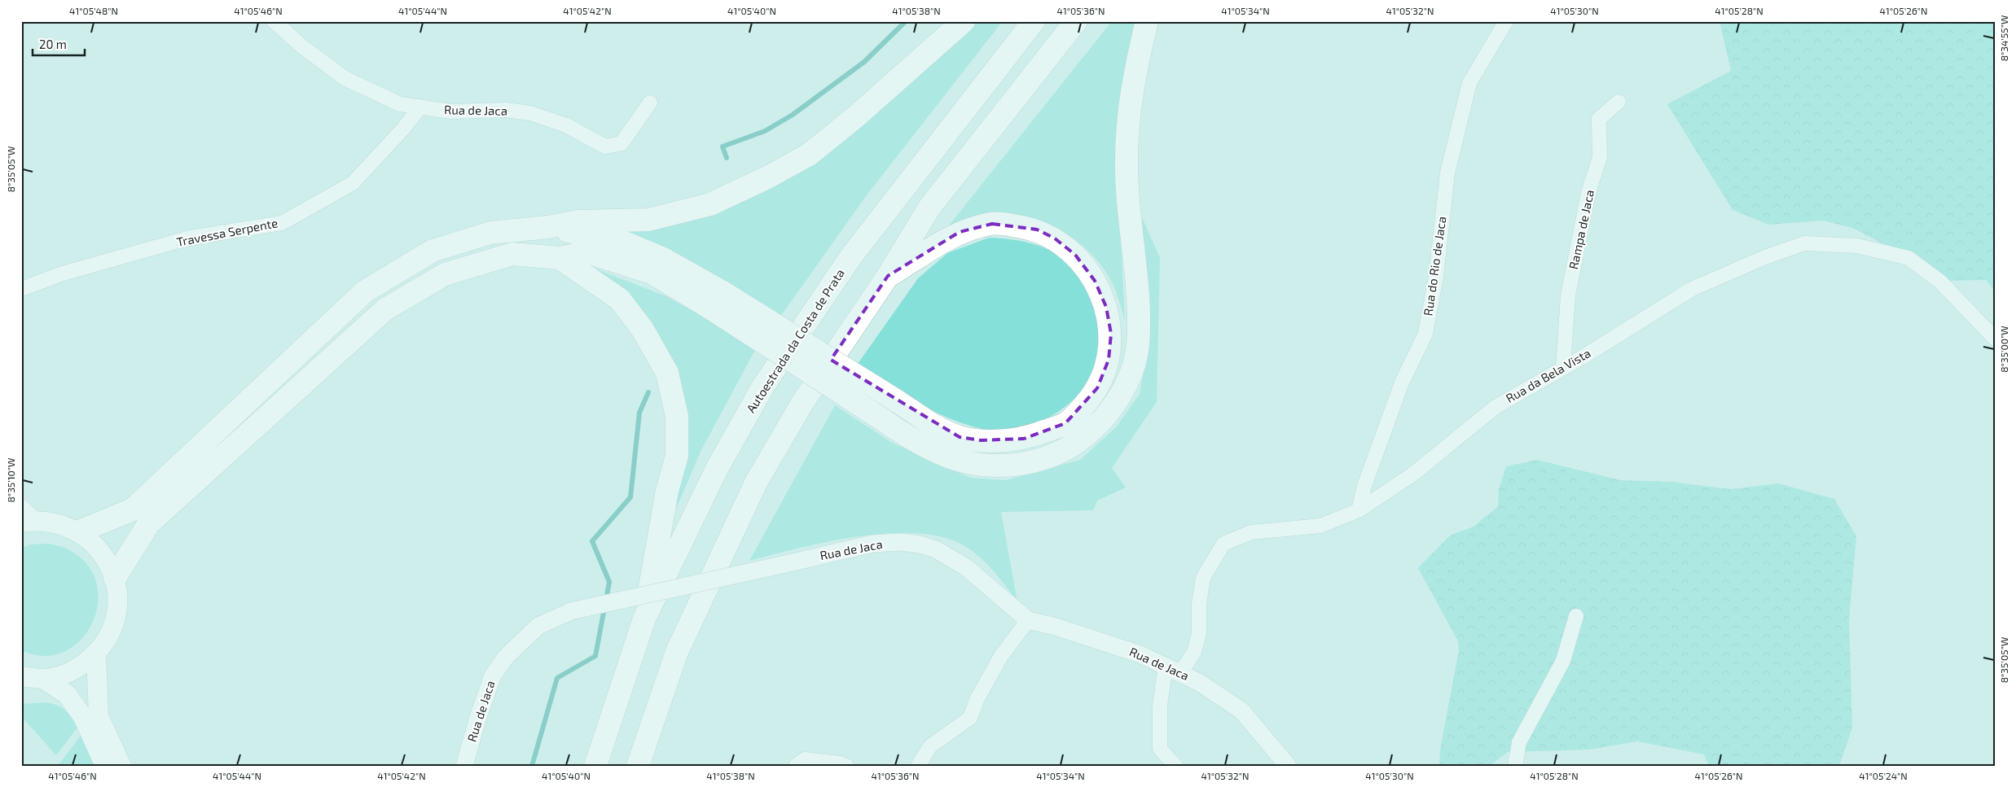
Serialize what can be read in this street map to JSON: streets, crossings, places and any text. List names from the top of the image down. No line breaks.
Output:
{"streets":{"highway":["Autoestrada da Costa de Prata"],"street":["Rua de Jaca","Rampa de Jaca","Travessa Serpente","Rua do Rio de Jaca","Rua da Bela Vista"]},"crossings":[["Rua de Jaca","Travessa Serpente"],["Rua de Jaca","Rua da Bela Vista"],["Rampa de Jaca","Rua da Bela Vista"],["Rua do Rio de Jaca","Rua da Bela Vista"]],"scale_bar":"20 m","coordinates":["41°05'48\"N","41°05'46\"N","41°05'44\"N","41°05'42\"N","41°05'40\"N","41°05'38\"N","41°05'36\"N","41°05'34\"N","41°05'32\"N","41°05'30\"N","41°05'28\"N","41°05'26\"N","8°34'55\"W","8°35'05\"W","8°35'00\"W","8°35'10\"W","41°05'24\"N"]}
